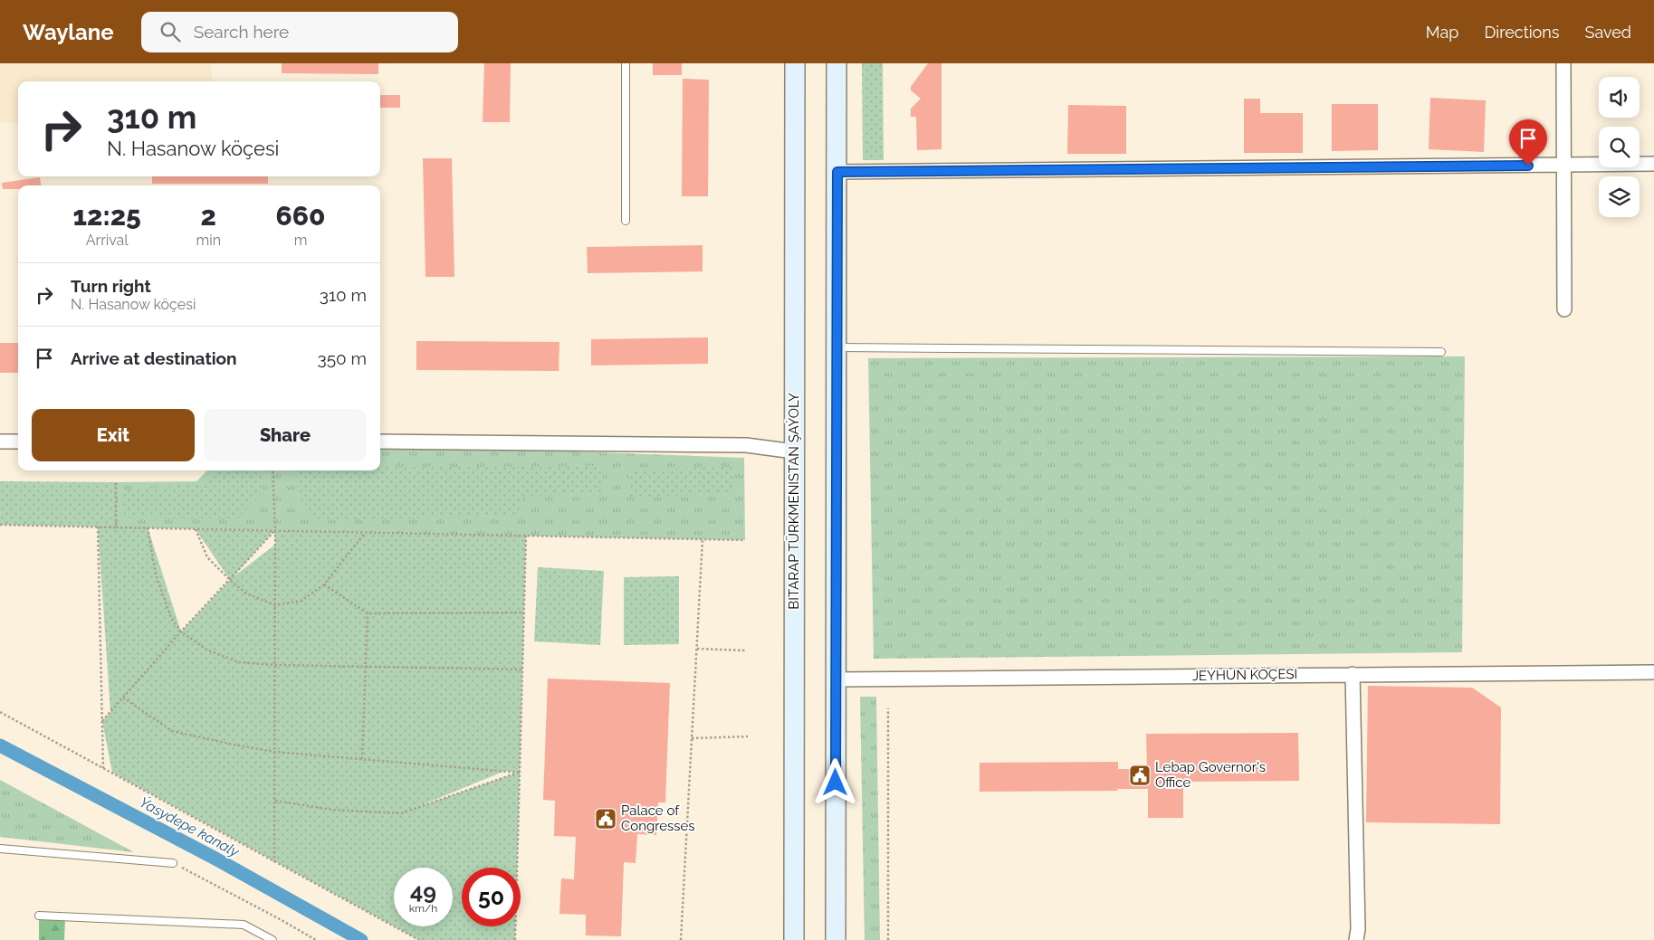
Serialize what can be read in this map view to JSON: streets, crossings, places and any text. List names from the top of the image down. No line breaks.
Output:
{"streets":{"main road":["BITARAP TÜRKMENISTAN ŞAÝOLY"],"street":["JEÝHUN KÖÇESI"]},"water":["Ýasydepe kanaly"],"places":{"public building":["Lebap Governor's Office","Palace of Congresses"]},"page":{"header":"Waylane","search":"Search here","nav":["Map","Directions","Saved"],"turn":["310 m","N. Hasanow köçesi"],"eta":["12:25","Arrival","2","min","660","m"],"list":[{"name":"Turn right","note":"N. Hasanow köçesi","value":"310 m"},{"name":"Arrive at destination","value":"350 m"}],"buttons":["Exit","Share"],"speed":"49 km/h","limit":"50"}}
